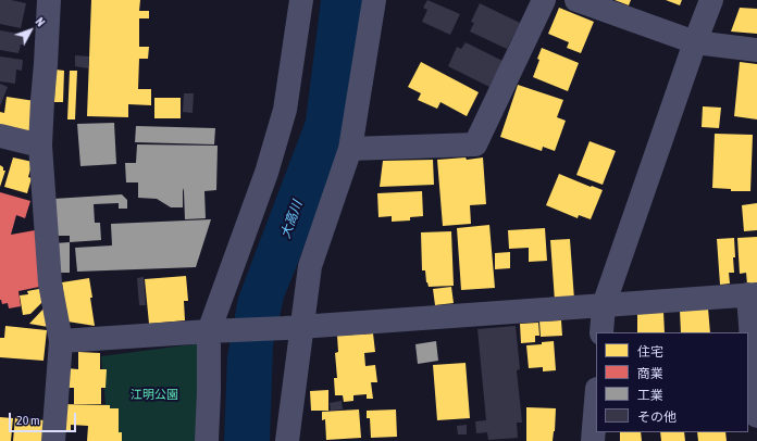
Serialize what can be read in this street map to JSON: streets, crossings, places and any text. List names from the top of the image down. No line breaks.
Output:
{"water":["大高川"],"parks":["江明公園"],"legend":["住宅","商業","工業","その他"],"scale_bar":"20 m","north":"top right"}
